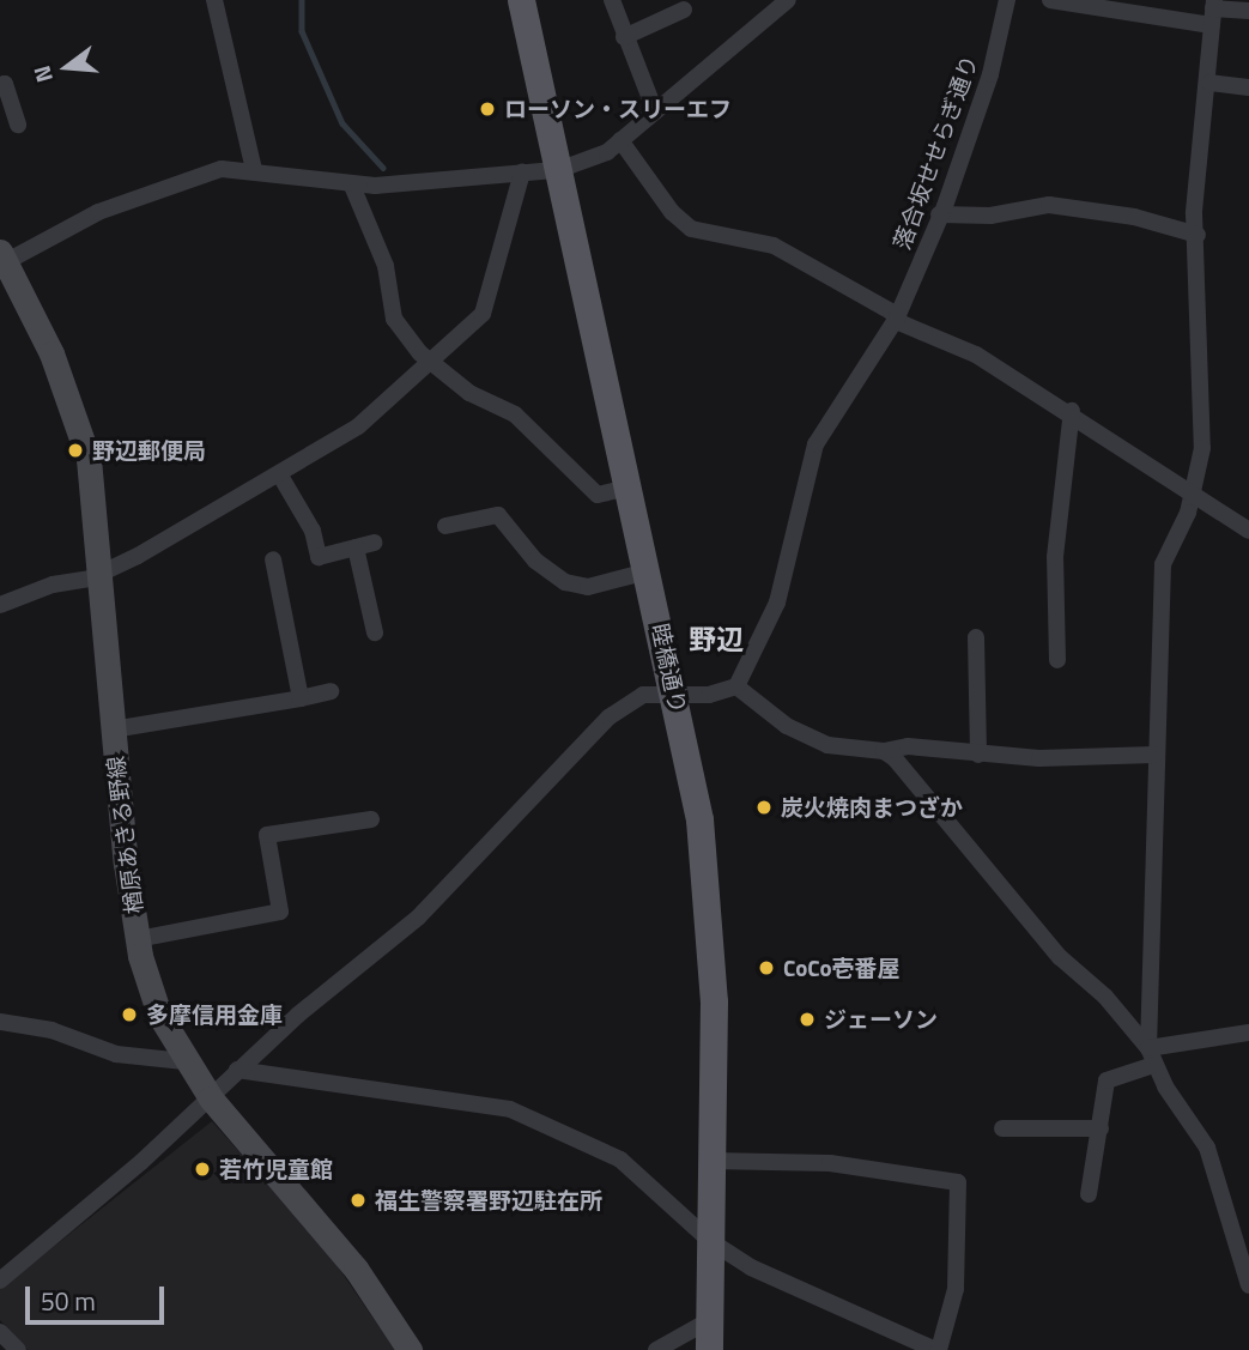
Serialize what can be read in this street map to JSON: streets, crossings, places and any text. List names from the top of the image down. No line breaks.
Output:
{"streets":{"main road":["睦橋通り","楢原あきる野線"],"street":["落合坂せせらぎ通り"]},"districts":["野辺"],"places":["ローソン・スリーエフ","野辺郵便局","炭火焼肉まつざか","CoCo壱番屋","多摩信用金庫","ジェーソン","若竹児童館","福生警察署野辺駐在所"],"scale_bar":"50 m","north":"left"}
